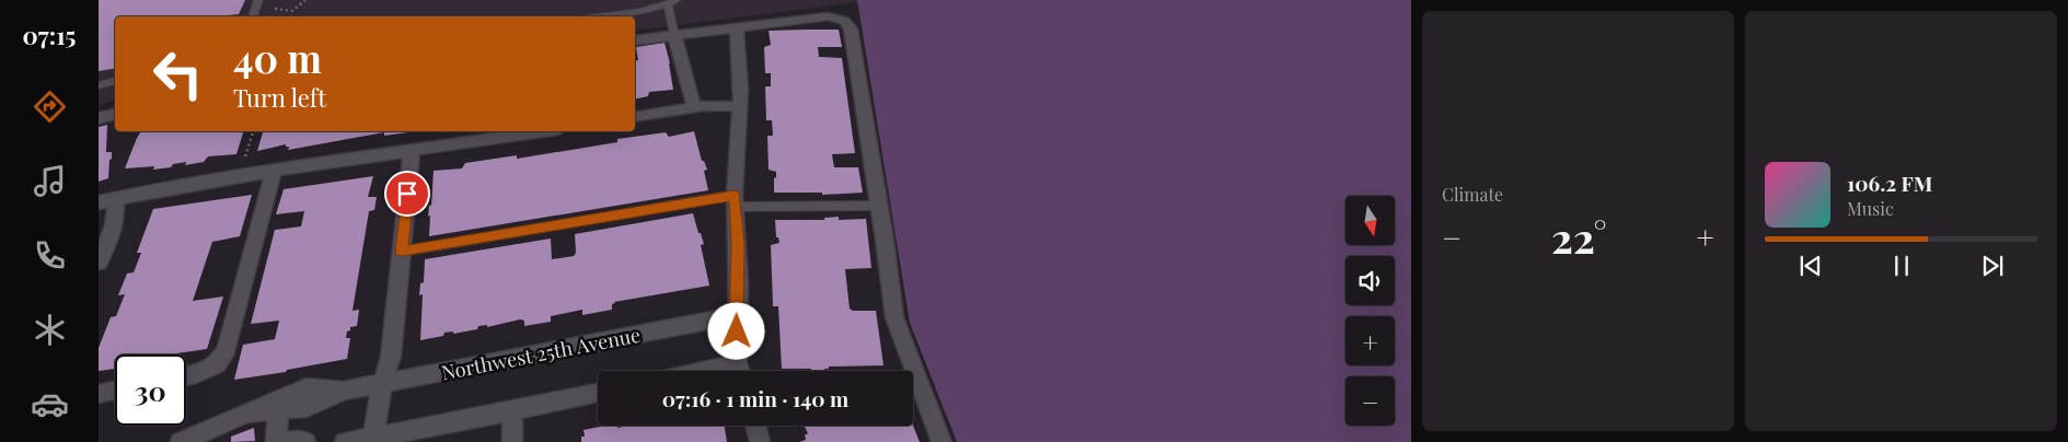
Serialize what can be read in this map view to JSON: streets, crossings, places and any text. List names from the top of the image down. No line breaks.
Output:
{"streets":{"street":["Northwest 25th Avenue"]},"north":"bottom","page":{"tabs":"07:15","tile":"Climate","turn":["40 m","Turn left"],"song":["106.2 FM","Music"],"map_buttons":["+","−"],"heat":["−","22°","+"],"limit":"30","trip":"07:16 · 1 min · 140 m"}}
